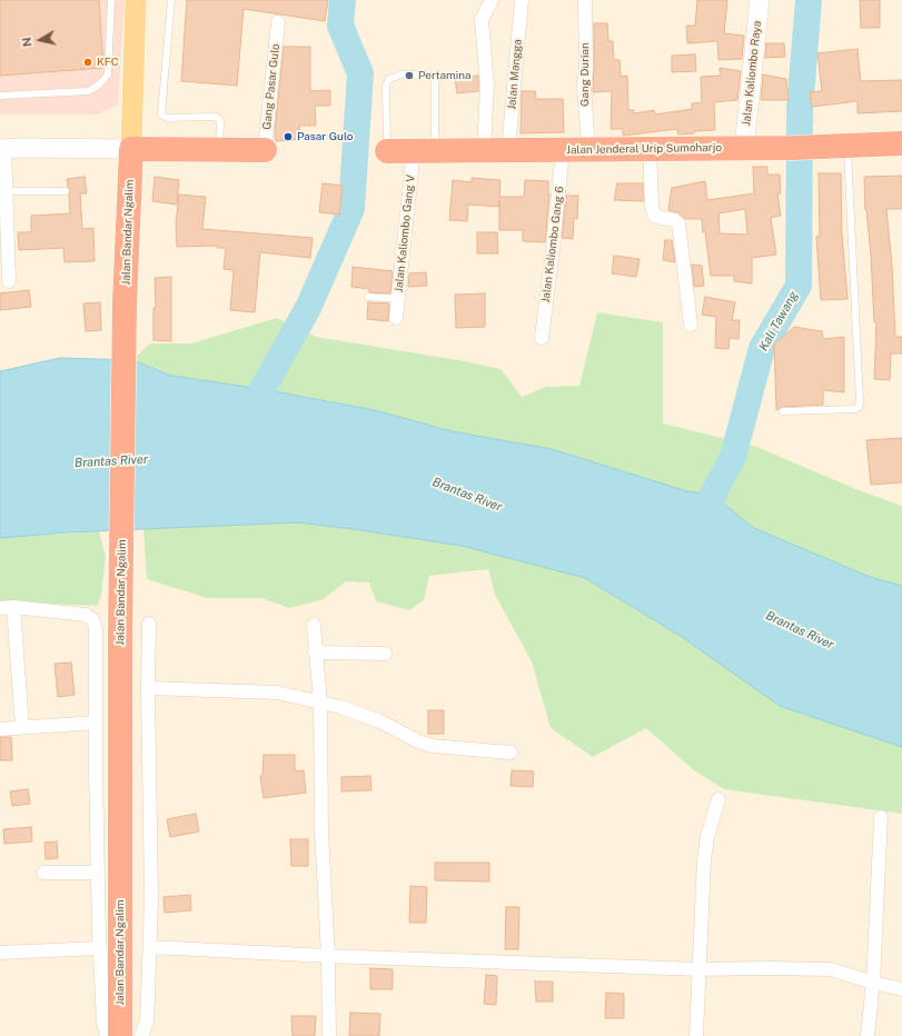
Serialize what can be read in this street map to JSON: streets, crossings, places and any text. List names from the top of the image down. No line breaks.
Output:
{"streets":{"highway":["Jalan Jenderal Urip Sumoharjo","Jalan Bandar Ngalim"],"street":["Jalan Kaliombo Raya","Jalan Mangga","Gang Durian","Gang Pasar Gulo","Jalan Kaliombo Gang V","Jalan Kaliombo Gang 6"]},"crossings":[["Jalan Kaliombo Raya","Jalan Jenderal Urip Sumoharjo"],["Jalan Mangga","Jalan Jenderal Urip Sumoharjo"],["Gang Durian","Jalan Jenderal Urip Sumoharjo"],["Jalan Jenderal Urip Sumoharjo","Jalan Kaliombo Gang V"],["Jalan Jenderal Urip Sumoharjo","Jalan Kaliombo Gang 6"]],"water":["Kali Tawang","Brantas River"],"places":["KFC","Pertamina","Pasar Gulo"],"north":"left"}
